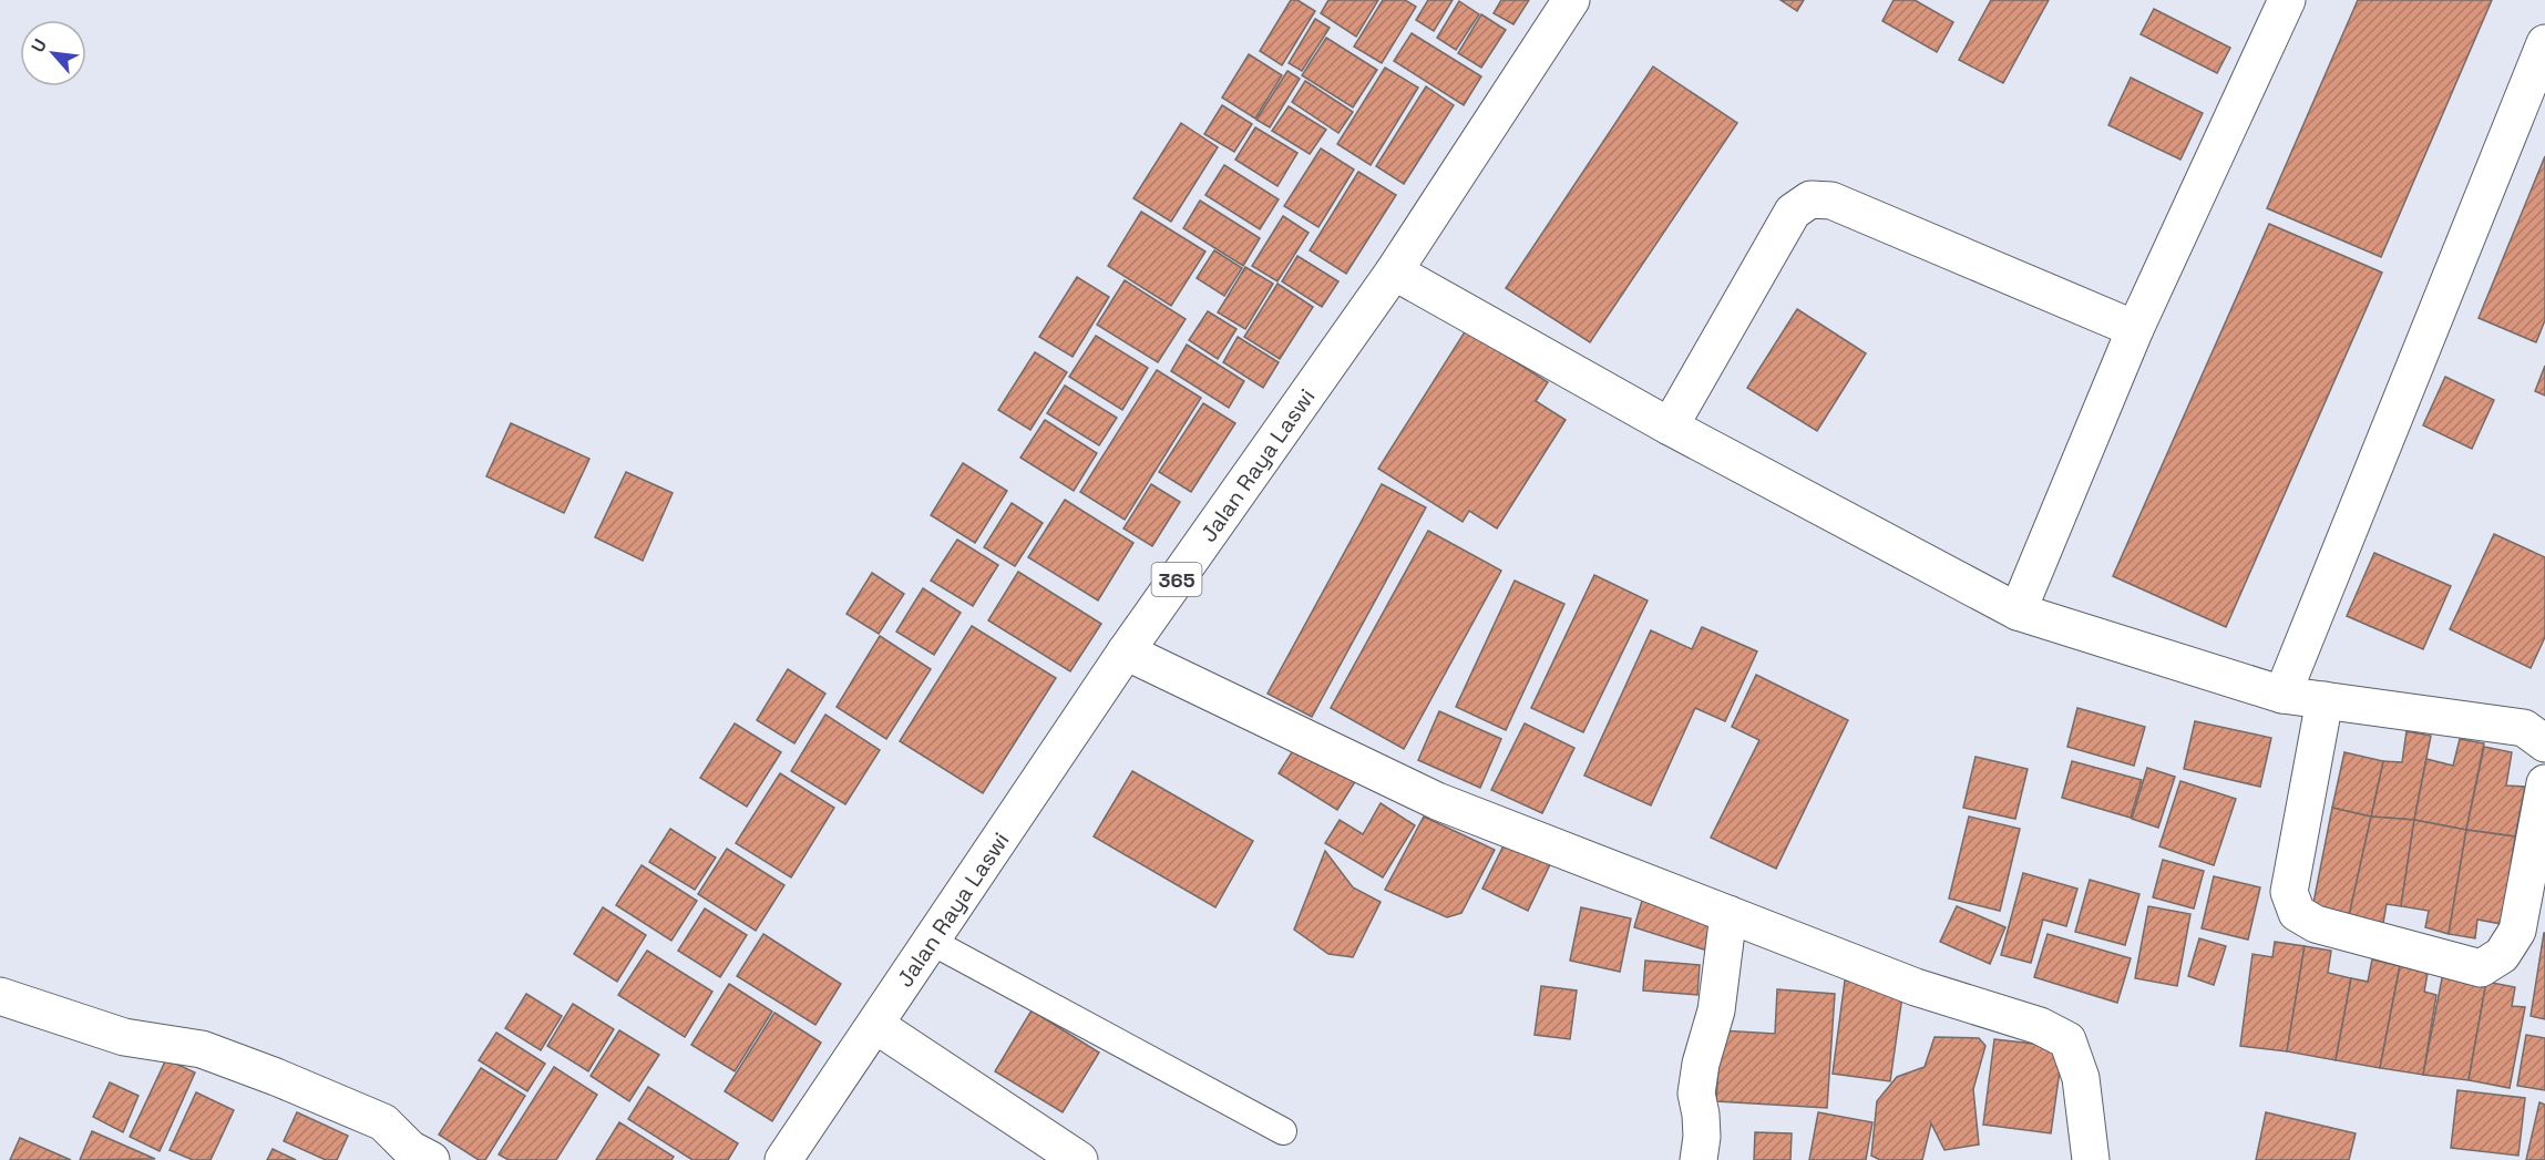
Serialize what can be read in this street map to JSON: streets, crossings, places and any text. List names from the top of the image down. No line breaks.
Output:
{"streets":{"street":["Jalan Raya Laswi","365"]},"north":"top left"}
